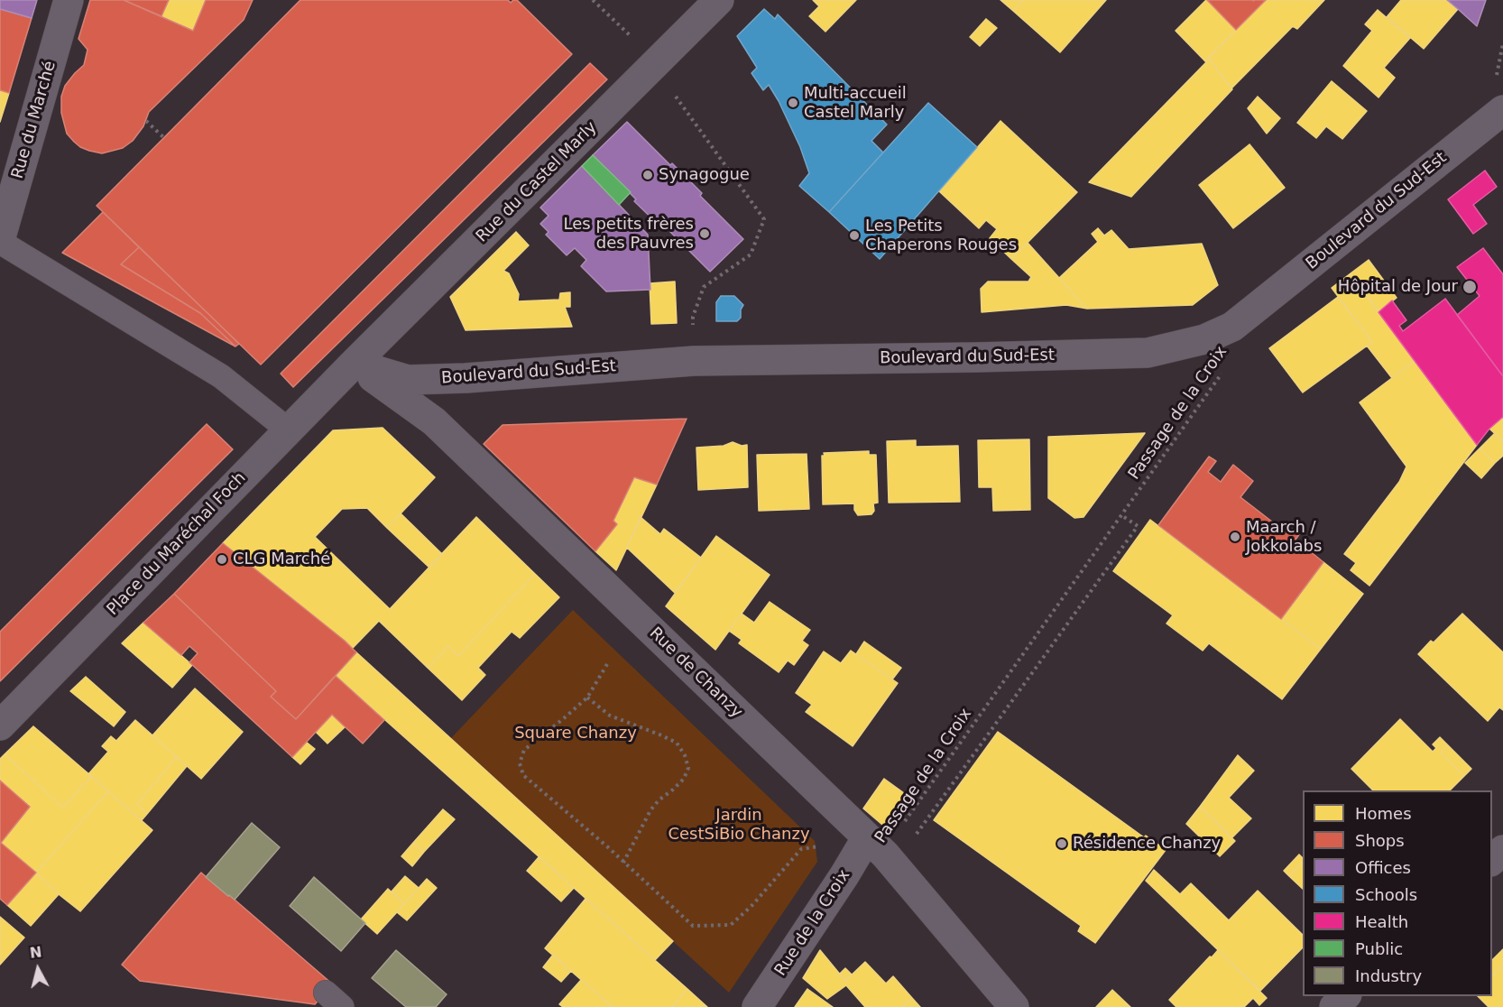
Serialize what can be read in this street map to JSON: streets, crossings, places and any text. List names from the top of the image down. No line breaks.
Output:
{"streets":{"street":["Rue du Marché","Rue du Castel Marly","Boulevard du Sud-Est","Place du Maréchal Foch","Rue de Chanzy","Rue de la Croix"],"path":["Passage de la Croix"]},"crossings":[["Rue du Castel Marly","Boulevard du Sud-Est"],["Rue du Castel Marly","Place du Maréchal Foch"],["Rue du Castel Marly","Rue de Chanzy"],["Boulevard du Sud-Est","Passage de la Croix"],["Boulevard du Sud-Est","Place du Maréchal Foch"],["Boulevard du Sud-Est","Rue de Chanzy"],["Passage de la Croix","Rue de Chanzy"],["Passage de la Croix","Rue de la Croix"],["Place du Maréchal Foch","Rue de Chanzy"],["Rue de Chanzy","Rue de la Croix"]],"parks":["Square Chanzy","Jardin CestSiBio Chanzy"],"places":["Multi-accueil Castel Marly","Synagogue","Les petits frères des Pauvres","Les Petits Chaperons Rouges","Hôpital de Jour","Maarch / Jokkolabs","CLG Marché","Résidence Chanzy"],"legend":["Homes","Shops","Offices","Schools","Health","Public","Industry"],"north":"top"}
